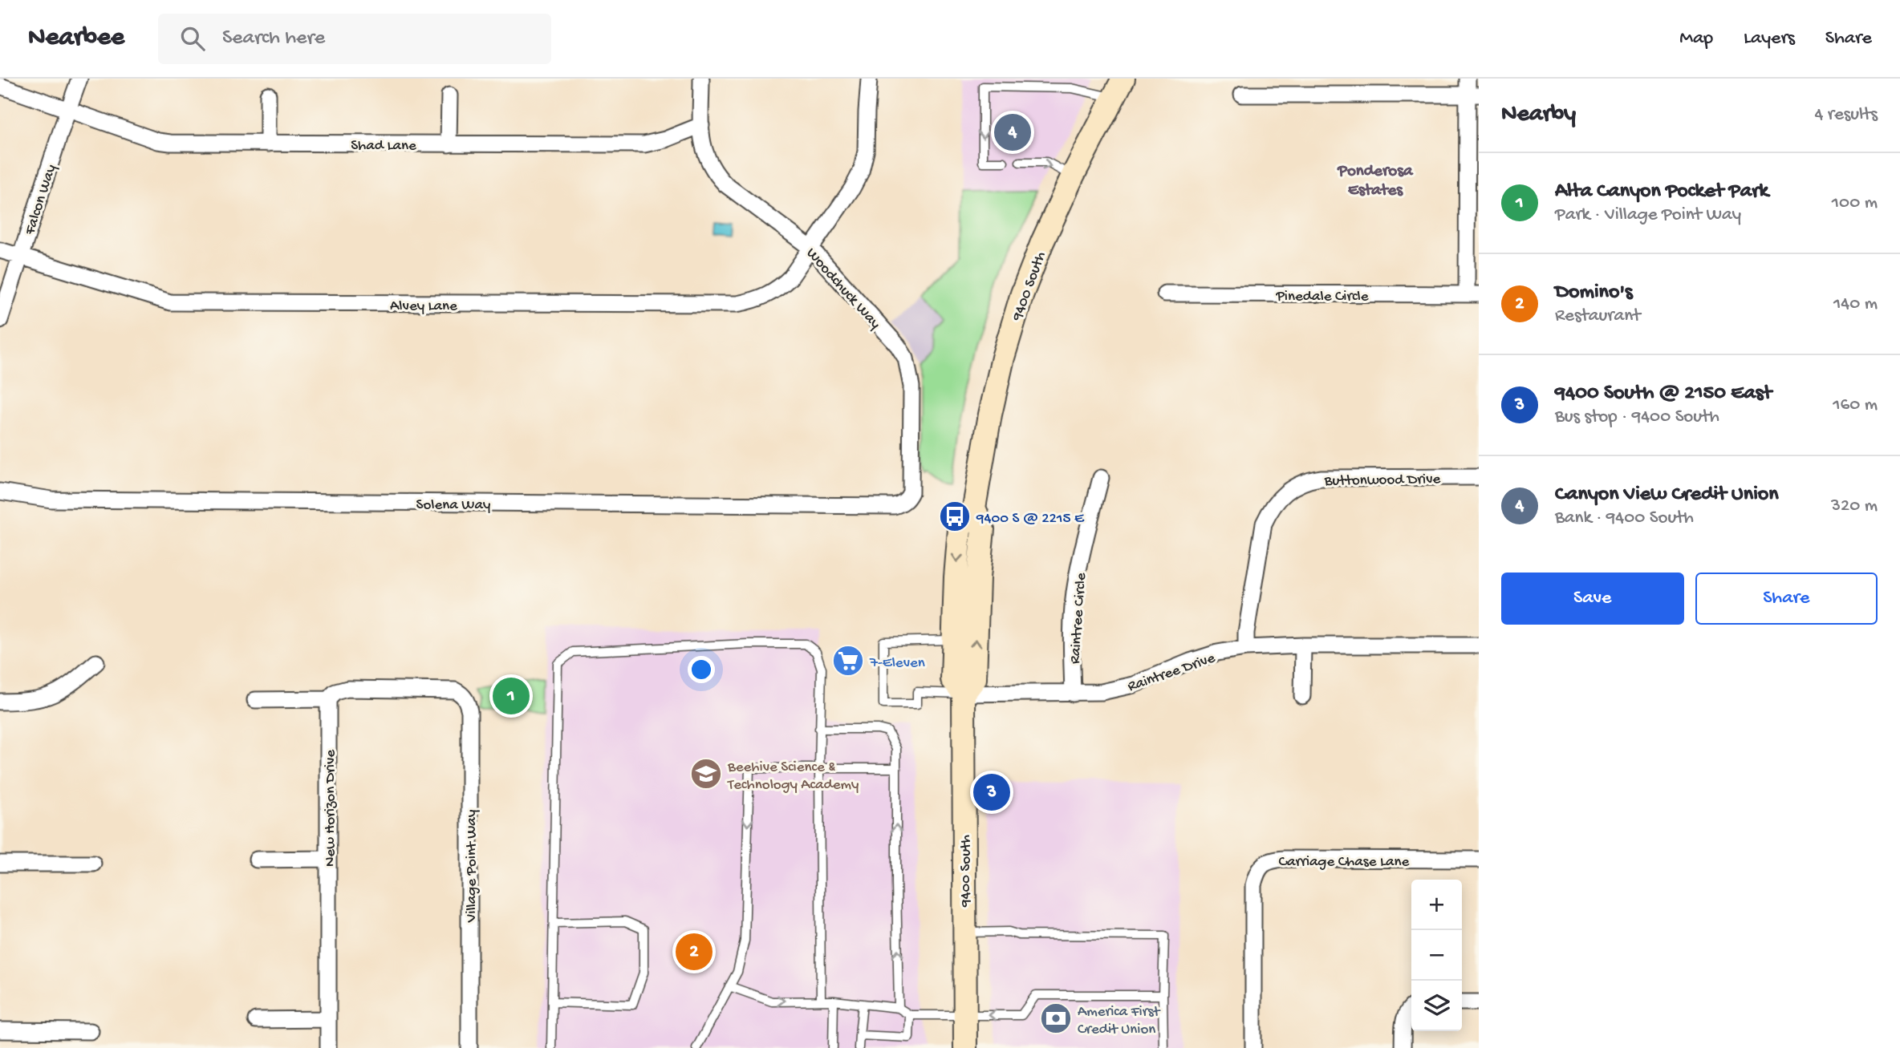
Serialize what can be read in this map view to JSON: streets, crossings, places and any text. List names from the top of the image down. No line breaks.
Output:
{"streets":{"main road":["9400 South"],"street":["Shad Lane","Falcon Way","Woodchuck Way","Pinedale Circle","Alvey Lane","Buttonwood Drive","Solena Way","Raintree Circle","Raintree Drive","New Horizon Drive","Carriage Chase Lane","Village Point Way"]},"crossings":[["Shad Lane","Falcon Way"],["Shad Lane","Woodchuck Way"],["Falcon Way","Alvey Lane"],["9400 South","Raintree Drive"],["Woodchuck Way","Alvey Lane"],["Woodchuck Way","Solena Way"],["Buttonwood Drive","Raintree Drive"],["Raintree Circle","Raintree Drive"],["New Horizon Drive","Village Point Way"]],"districts":["Ponderosa Estates"],"places":{"bus stop":["9400 S @ 2215 E"],"supermarket":["7-Eleven"],"school or university":["Beehive Science & Technology Academy"],"bank":["America First Credit Union"]},"page":{"header":"Nearbee","search":"Search here","nav":["Map","Layers","Share"],"heading":["Nearby","4 results"],"pins":["4","1","3","2"],"list":[{"mark":"1","name":"Alta Canyon Pocket Park","note":"Park · Village Point Way","value":"100 m"},{"mark":"2","name":"Domino's","note":"Restaurant","value":"140 m"},{"mark":"3","name":"9400 South @ 2150 East","note":"Bus stop · 9400 South","value":"160 m"},{"mark":"4","name":"Canyon View Credit Union","note":"Bank · 9400 South","value":"320 m"}],"buttons":["Save","Share"],"map_buttons":["+","−"]}}
